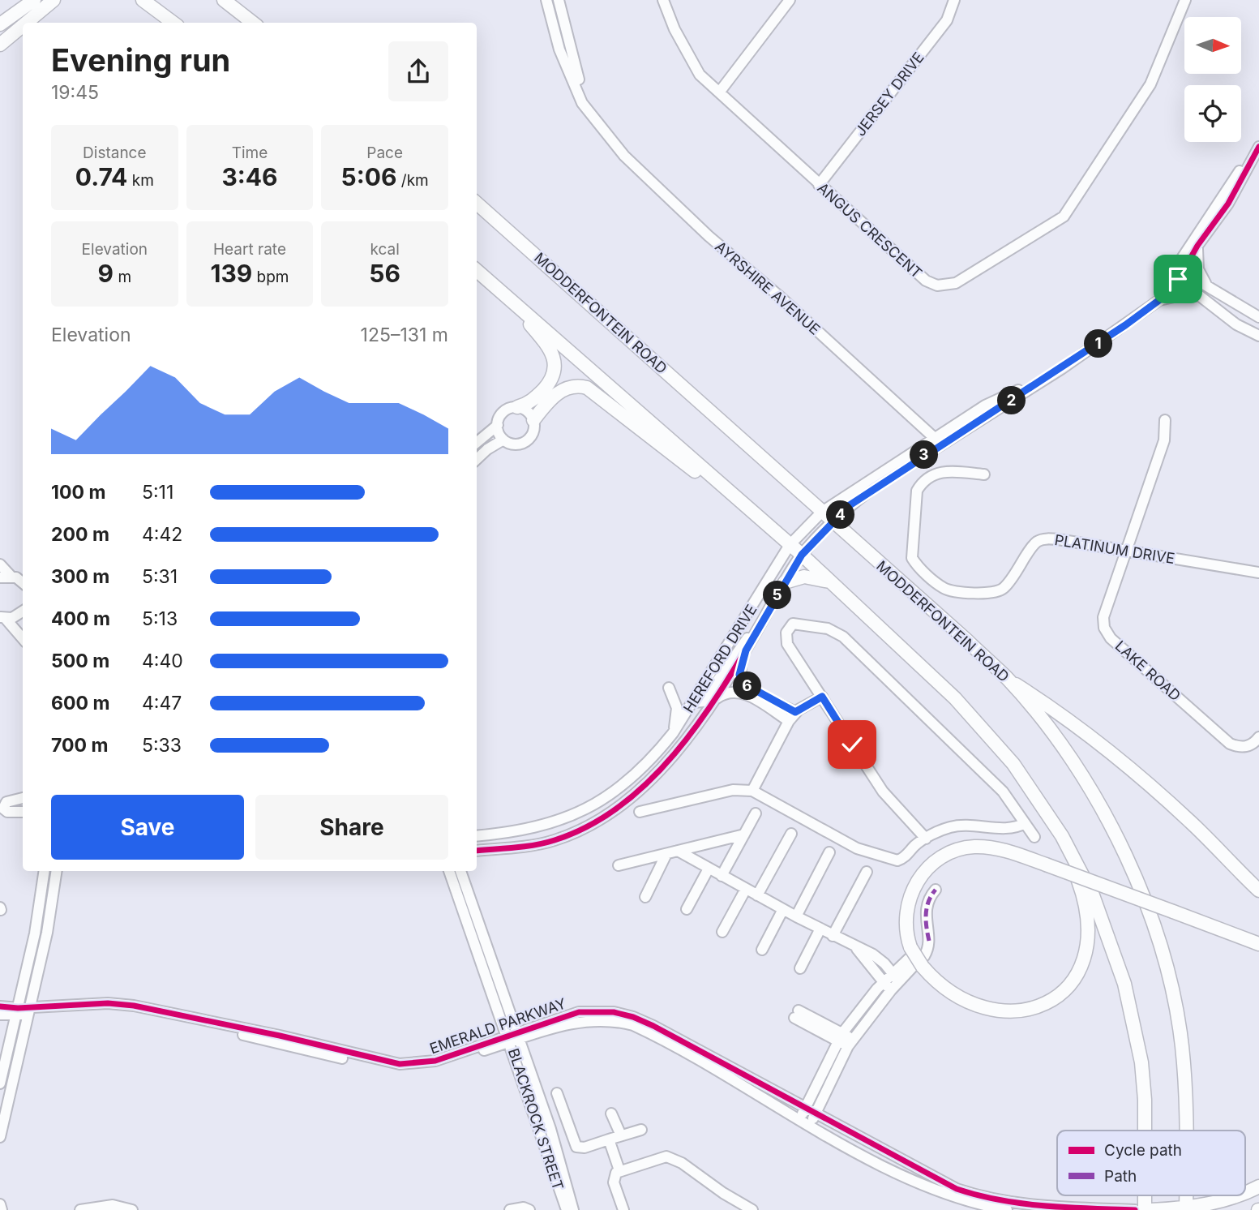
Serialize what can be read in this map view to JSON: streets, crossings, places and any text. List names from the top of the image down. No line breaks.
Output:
{"streets":{"main road":["MODDERFONTEIN ROAD"],"street":["JERSEY DRIVE","ANGUS CRESCENT","AYRSHIRE AVENUE","PLATINUM DRIVE","HEREFORD DRIVE","LAKE ROAD","EMERALD PARKWAY","BLACKROCK STREET"]},"crossings":[["JERSEY DRIVE","ANGUS CRESCENT"],["AYRSHIRE AVENUE","HEREFORD DRIVE"],["MODDERFONTEIN ROAD","HEREFORD DRIVE"],["PLATINUM DRIVE","LAKE ROAD"],["EMERALD PARKWAY","BLACKROCK STREET"]],"legend":["Cycle path","Path"],"north":"right","page":{"heading":["Evening run","19:45"],"stats":[["Distance","0.74 km"],["Time","3:46"],["Pace","5:06 /km"],["Elevation","9 m"],["Heart rate","139 bpm"],["kcal","56"]],"chart":["Elevation","125–131 m"],"pins":["1","2","3","4","5","6"],"list":[{"name":"100 m","note":"5:11"},{"name":"200 m","note":"4:42"},{"name":"300 m","note":"5:31"},{"name":"400 m","note":"5:13"},{"name":"500 m","note":"4:40"},{"name":"600 m","note":"4:47"},{"name":"700 m","note":"5:33"}],"buttons":["Save","Share"]}}
